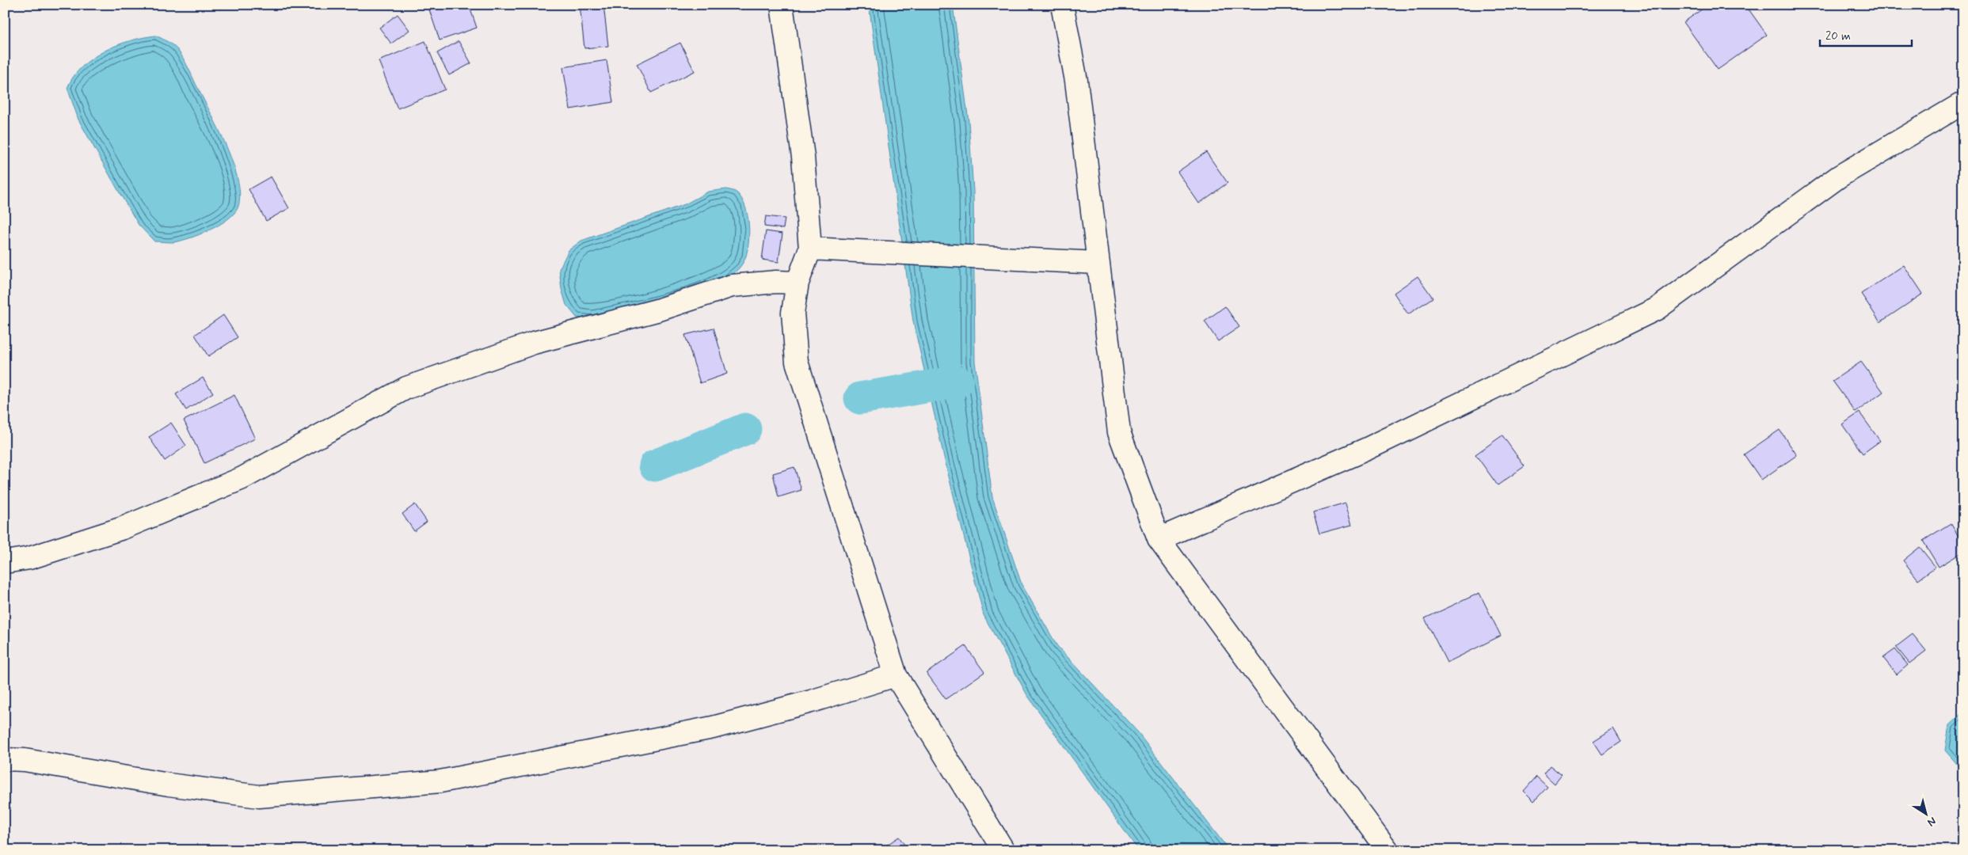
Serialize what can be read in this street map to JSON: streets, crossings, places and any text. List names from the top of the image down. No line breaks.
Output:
{"scale_bar":"20 m","north":"bottom right"}
